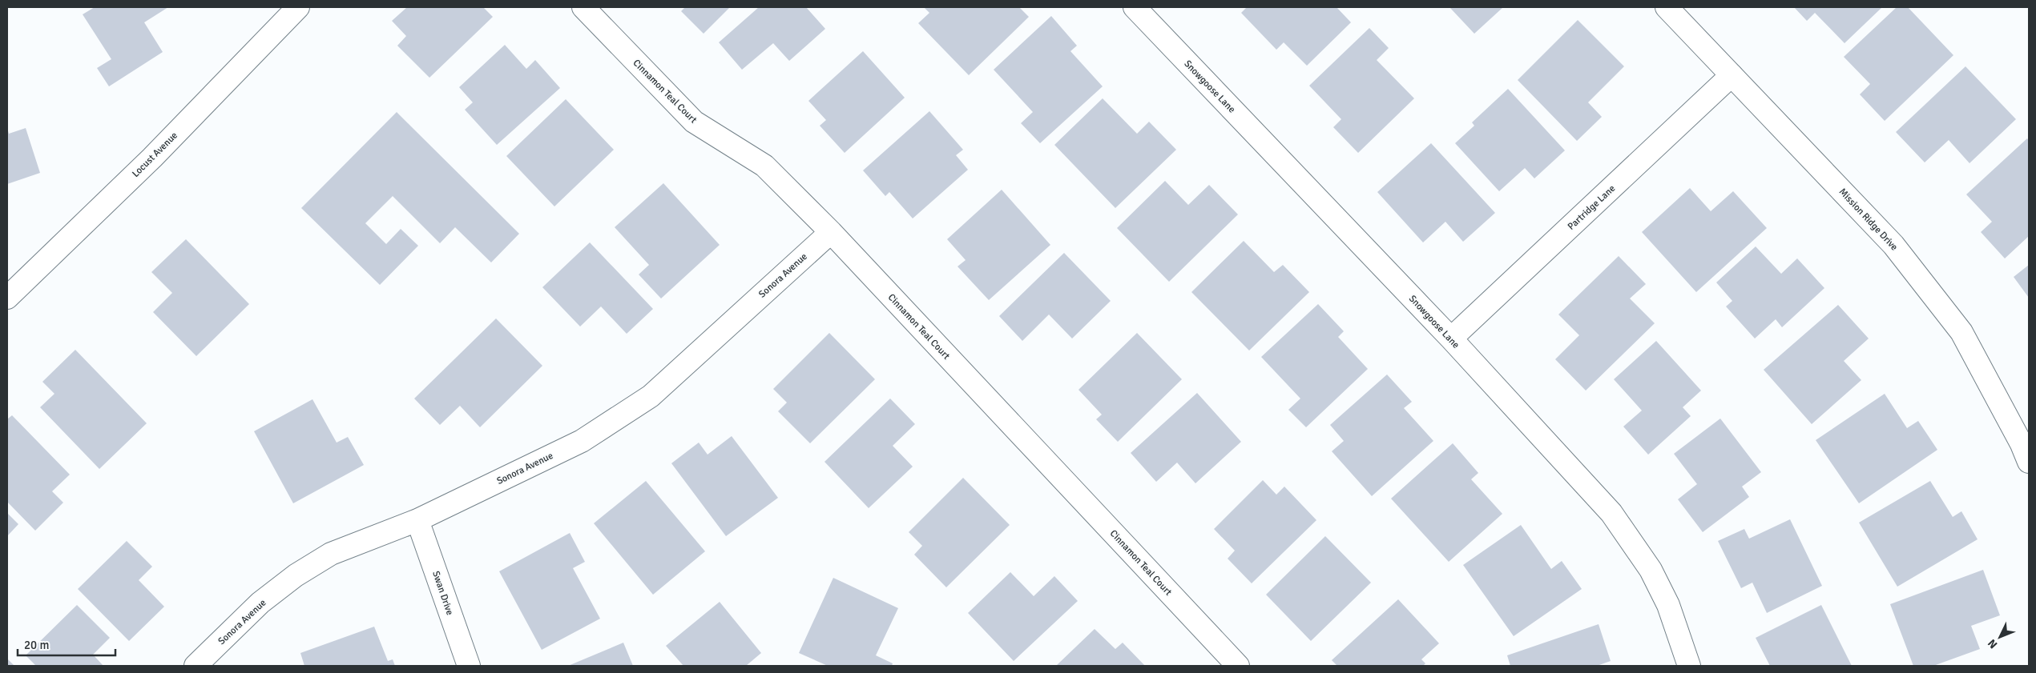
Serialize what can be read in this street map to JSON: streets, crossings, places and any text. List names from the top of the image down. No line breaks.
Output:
{"streets":{"street":["Snowgoose Lane","Cinnamon Teal Court","Locust Avenue","Partridge Lane","Mission Ridge Drive","Sonora Avenue","Swan Drive"]},"crossings":[["Snowgoose Lane","Partridge Lane"],["Cinnamon Teal Court","Sonora Avenue"],["Partridge Lane","Mission Ridge Drive"],["Sonora Avenue","Swan Drive"]],"scale_bar":"20 m","north":"bottom left"}
